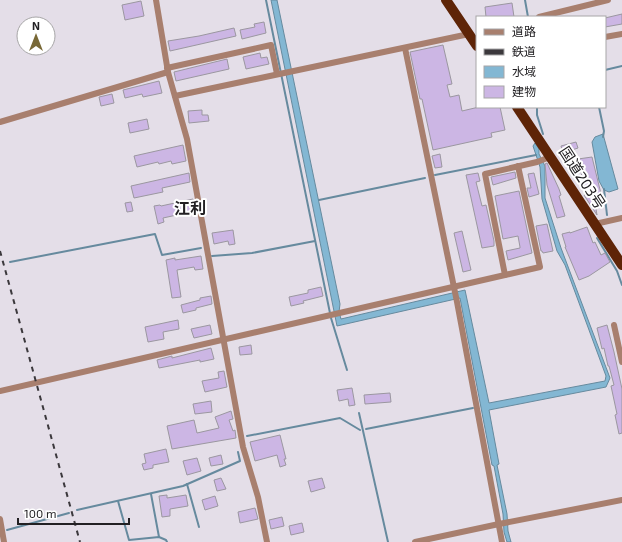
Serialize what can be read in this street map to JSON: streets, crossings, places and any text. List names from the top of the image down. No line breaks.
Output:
{"streets":{"highway":["国道203号"]},"districts":["江利"],"legend":["道路","鉄道","水域","建物"],"scale_bar":"100 m","north":"top"}
